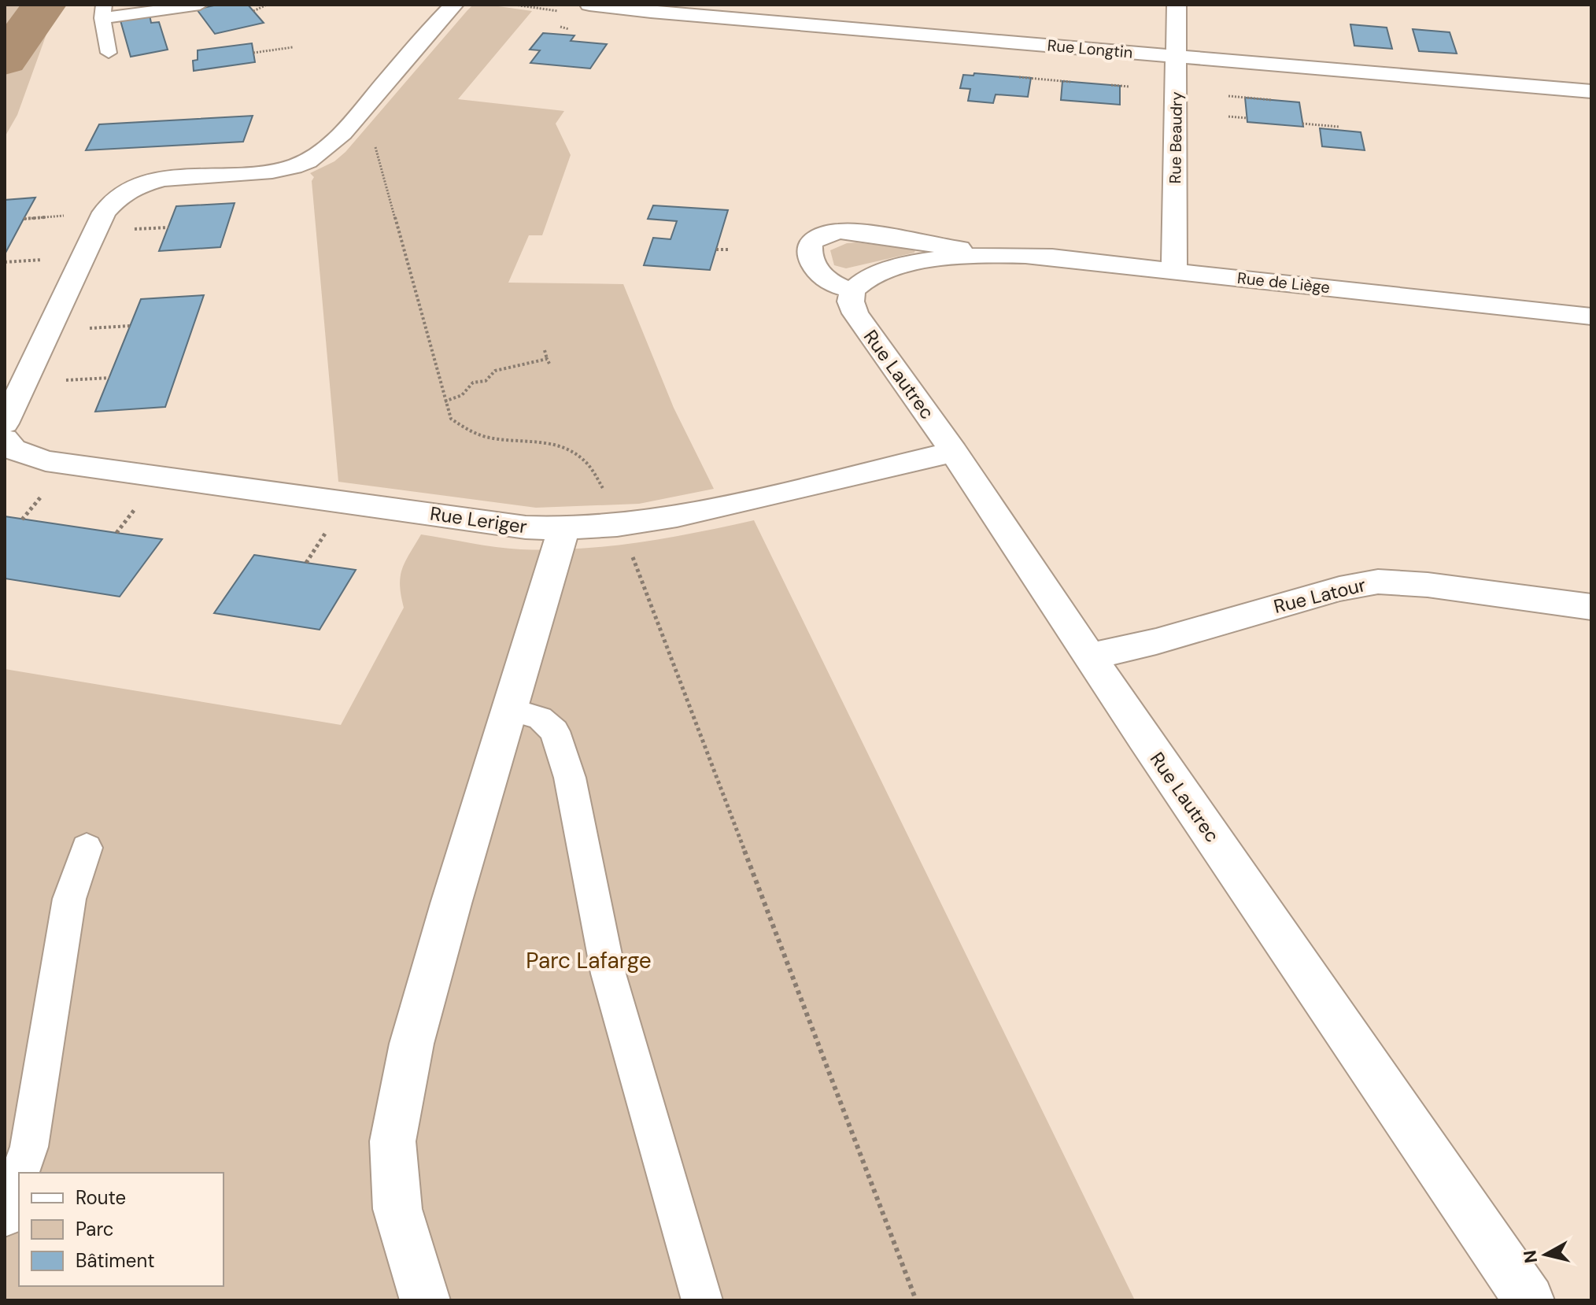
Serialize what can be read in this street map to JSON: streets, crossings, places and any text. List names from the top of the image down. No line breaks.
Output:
{"streets":{"street":["Rue Longtin","Rue Beaudry","Rue de Liège","Rue Lautrec","Rue Leriger","Rue Latour"]},"crossings":[["Rue Longtin","Rue Beaudry"],["Rue Beaudry","Rue de Liège"],["Rue de Liège","Rue Lautrec"],["Rue Lautrec","Rue Leriger"],["Rue Lautrec","Rue Latour"]],"parks":["Parc Lafarge"],"legend":["Route","Parc","Bâtiment"],"north":"left"}
